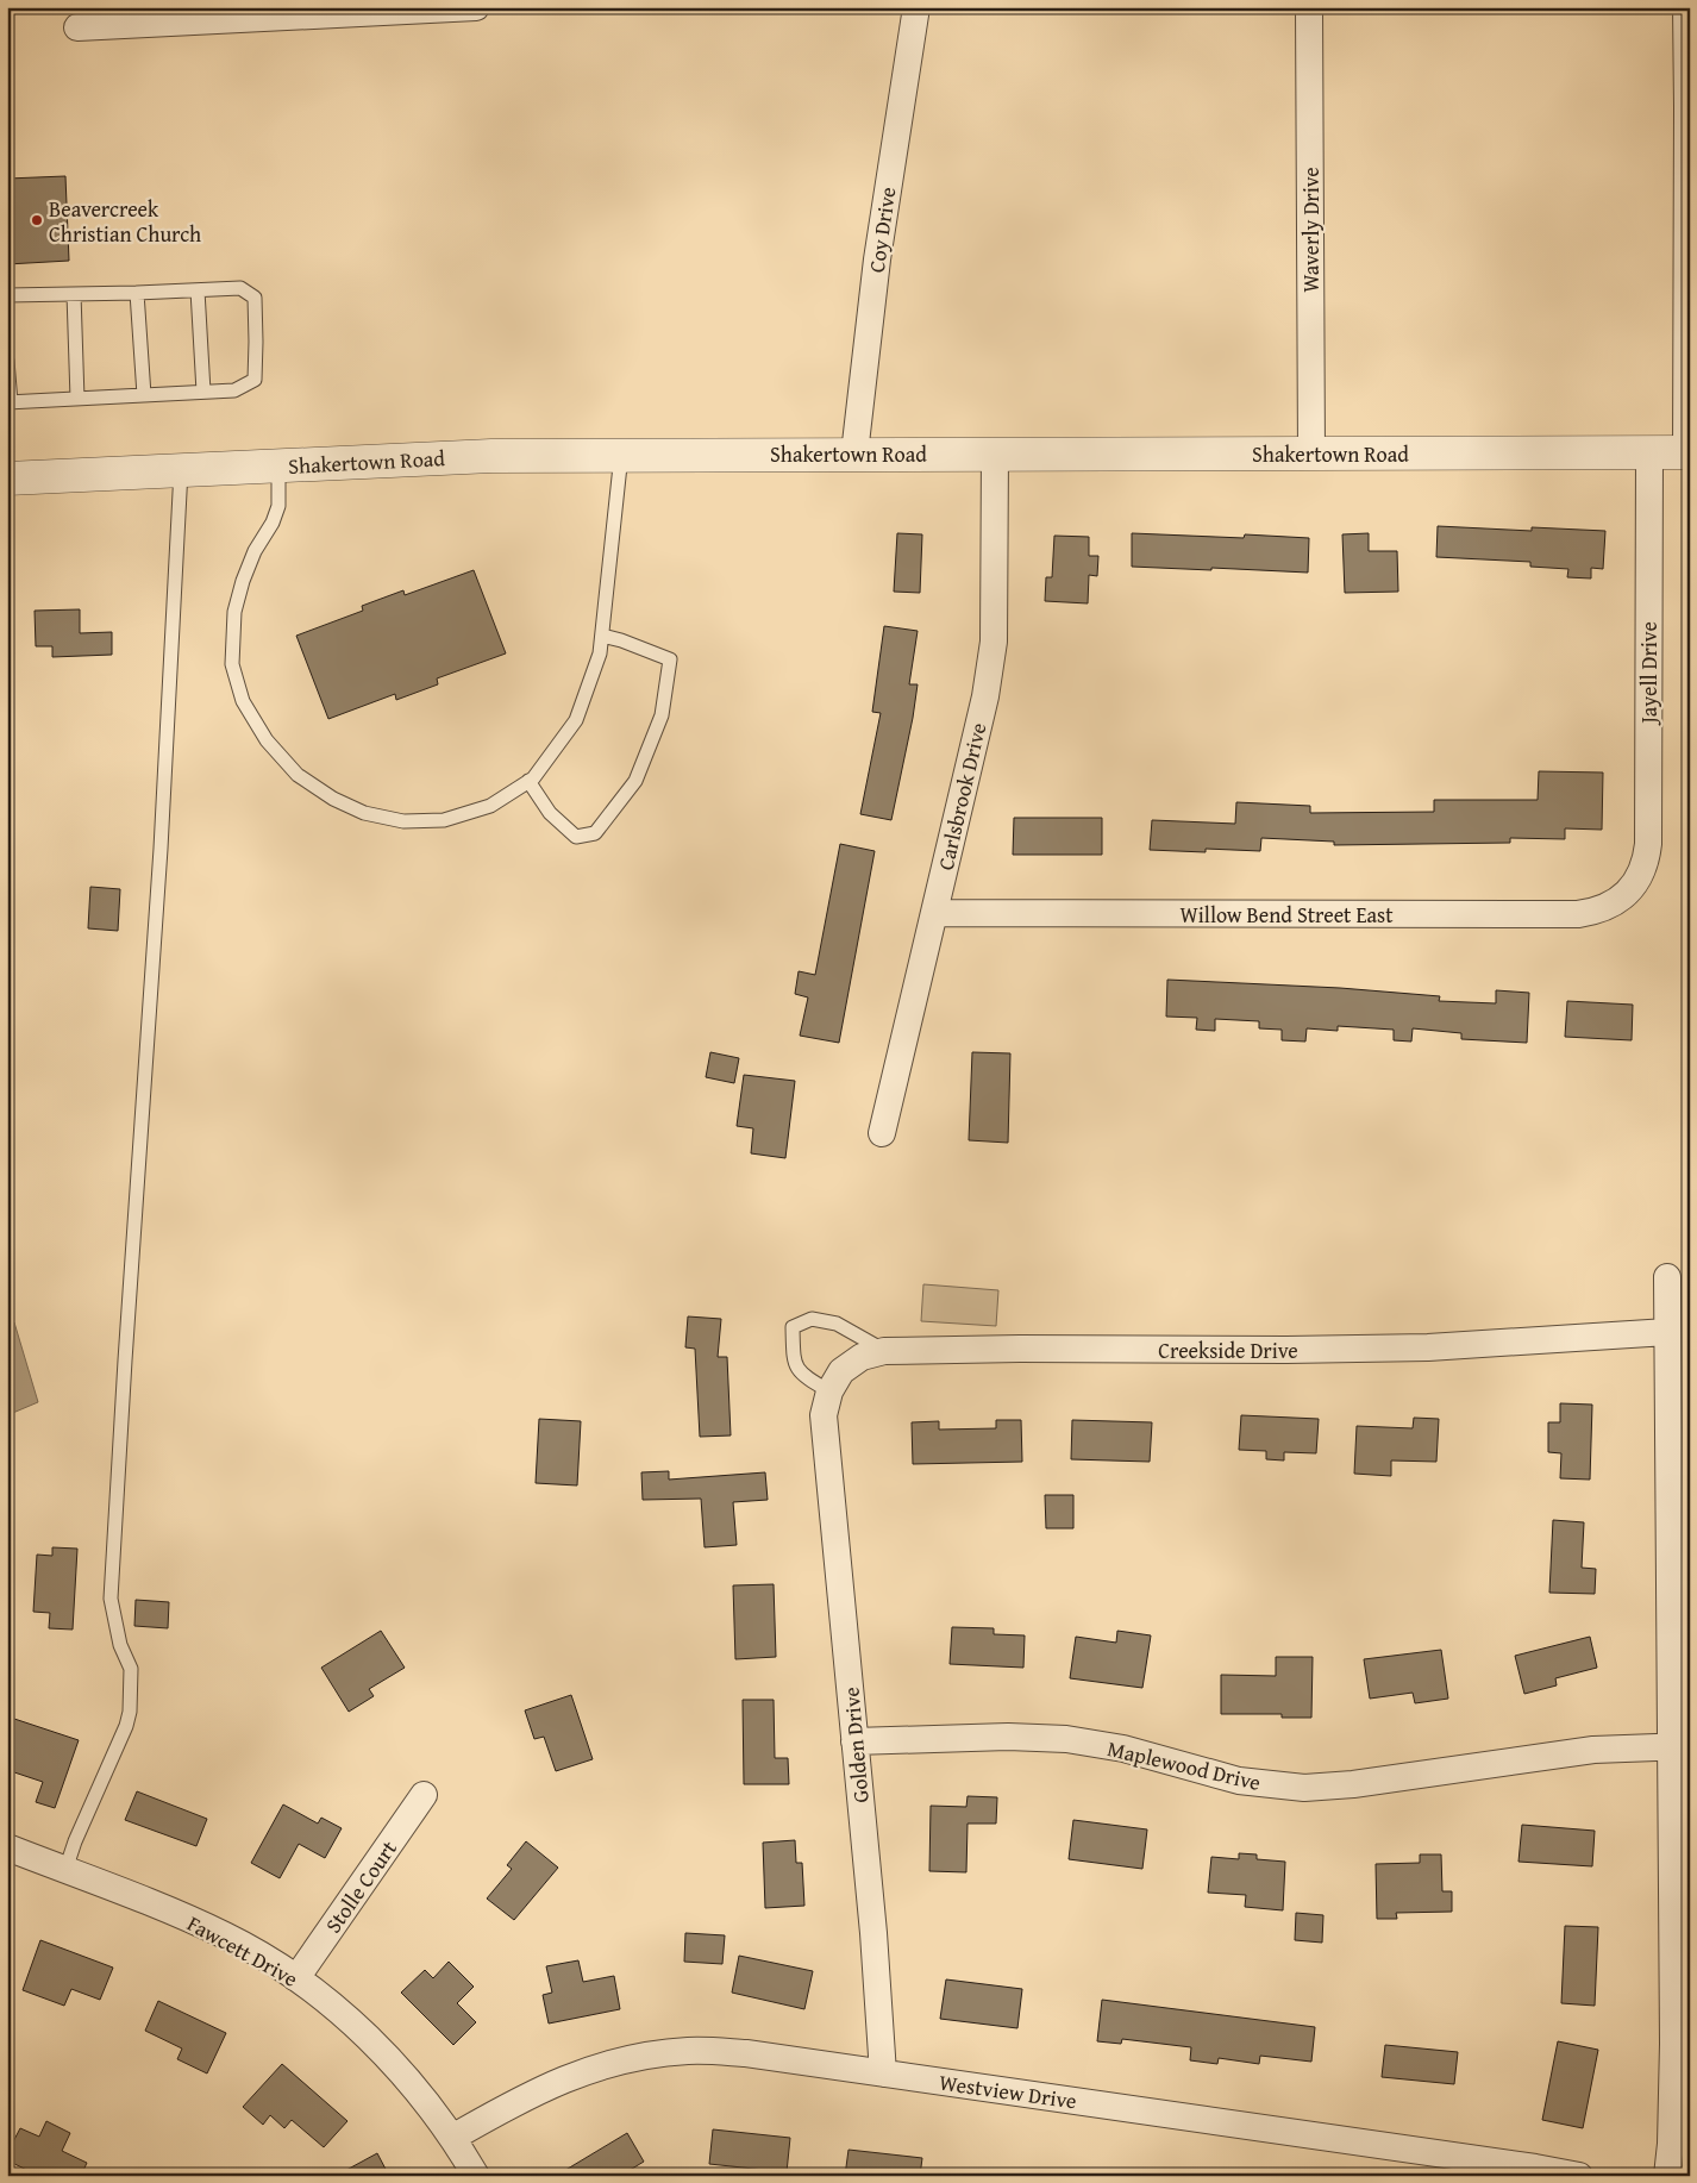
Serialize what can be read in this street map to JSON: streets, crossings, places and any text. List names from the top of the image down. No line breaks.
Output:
{"streets":{"street":["Coy Drive","Waverly Drive","Shakertown Road","Jayell Drive","Carlsbrook Drive","Willow Bend Street East","Creekside Drive","Golden Drive","Maplewood Drive","Stolle Court","Fawcett Drive","Westview Drive"]},"crossings":[["Coy Drive","Shakertown Road"],["Waverly Drive","Shakertown Road"],["Shakertown Road","Jayell Drive"],["Shakertown Road","Carlsbrook Drive"],["Jayell Drive","Willow Bend Street East"],["Carlsbrook Drive","Willow Bend Street East"],["Creekside Drive","Golden Drive"],["Golden Drive","Maplewood Drive"],["Golden Drive","Westview Drive"],["Stolle Court","Fawcett Drive"],["Fawcett Drive","Westview Drive"]],"places":["Beavercreek Christian Church"]}
